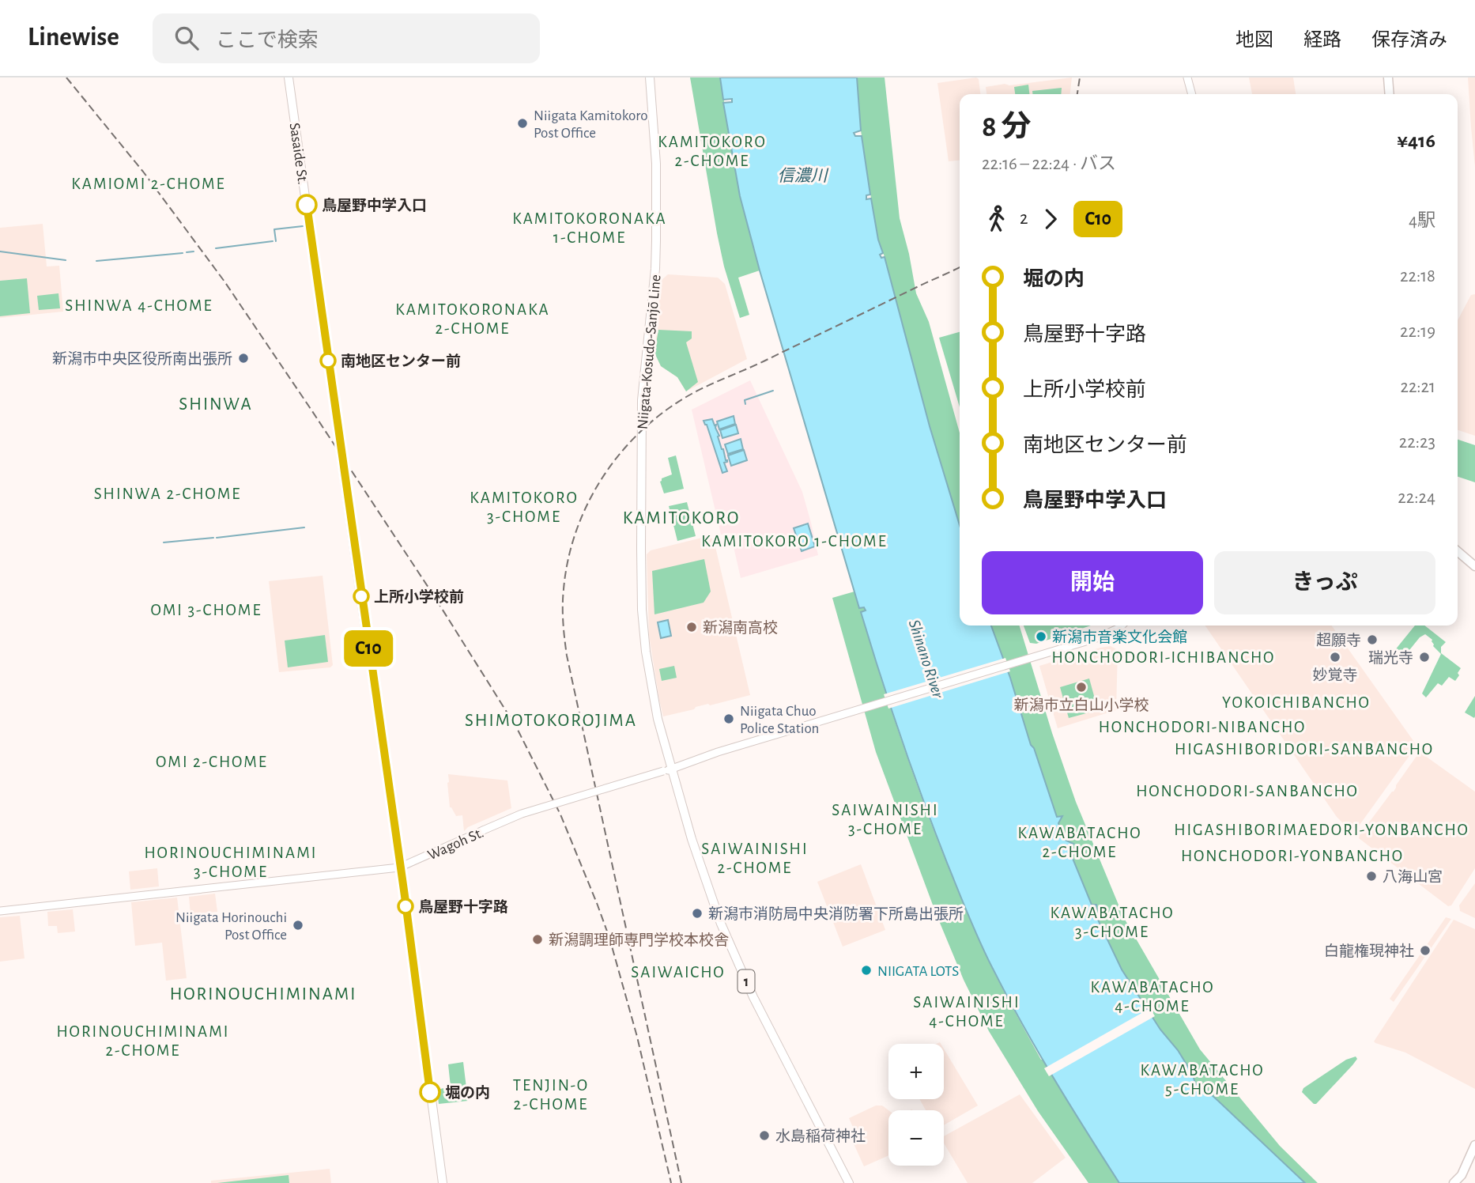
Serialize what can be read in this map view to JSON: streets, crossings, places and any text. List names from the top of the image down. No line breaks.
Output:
{"streets":{"main road":["Sasaide St.","Niigata-Kosudo-Sanjō Line","Wagoh St.","1"]},"crossings":[["Sasaide St.","Wagoh St."],["Niigata-Kosudo-Sanjō Line","Wagoh St."]],"districts":["KAMITOKORO 2-CHOME","KAMIOMI 2-CHOME","KAMITOKORONAKA 1-CHOME","SHINWA 4-CHOME","KAMITOKORONAKA 2-CHOME","SHINWA","SHINWA 2-CHOME","KAMITOKORO 3-CHOME","KAMITOKORO","KAMITOKORO 1-CHOME","OMI 3-CHOME","HONCHODORI-ICHIBANCHO","YOKOICHIBANCHO","SHIMOTOKOROJIMA","HONCHODORI-NIBANCHO","HIGASHIBORIDORI-SANBANCHO","OMI 2-CHOME","HONCHODORI-SANBANCHO","SAIWAINISHI 3-CHOME","HIGASHIBORIMAEDORI-YONBANCHO","KAWABATACHO 2-CHOME","SAIWAINISHI 2-CHOME","HORINOUCHIMINAMI 3-CHOME","HONCHODORI-YONBANCHO","KAWABATACHO 3-CHOME","SAIWAICHO","KAWABATACHO 4-CHOME","HORINOUCHIMINAMI","SAIWAINISHI 4-CHOME","HORINOUCHIMINAMI 2-CHOME","KAWABATACHO 5-CHOME","TENJIN-O 2-CHOME"],"water":["信濃川","Shinano River"],"places":["Niigata Kamitokoro Post Office","鳥屋野中学入口","新潟市中央区役所南出張所","南地区センター前","上所小学校前","新潟南高校","新潟市音楽文化会館","超願寺","妙覚寺","瑞光寺","新潟市立白山小学校","Niigata Chuo Police Station","八海山宮","鳥屋野十字路","新潟市消防局中央消防署下所島出張所","Niigata Horinouchi Post Office","新潟調理師専門学校本校舎","白龍権現神社","NIIGATA LOTS","堀の内","水島稲荷神社"],"lines":["bus line C10"],"page":{"header":"Linewise","search":"ここで検索","nav":["地図","経路","保存済み"],"on_map":"C10","heading":["8 分","22:16 – 22:24 · バス","¥416"],"legs":["2","C10","4駅"],"list":[{"name":"堀の内","value":"22:18"},{"name":"鳥屋野十字路","value":"22:19"},{"name":"上所小学校前","value":"22:21"},{"name":"南地区センター前","value":"22:23"},{"name":"鳥屋野中学入口","value":"22:24"}],"buttons":["開始","きっぷ"],"map_buttons":["+","−"]}}
